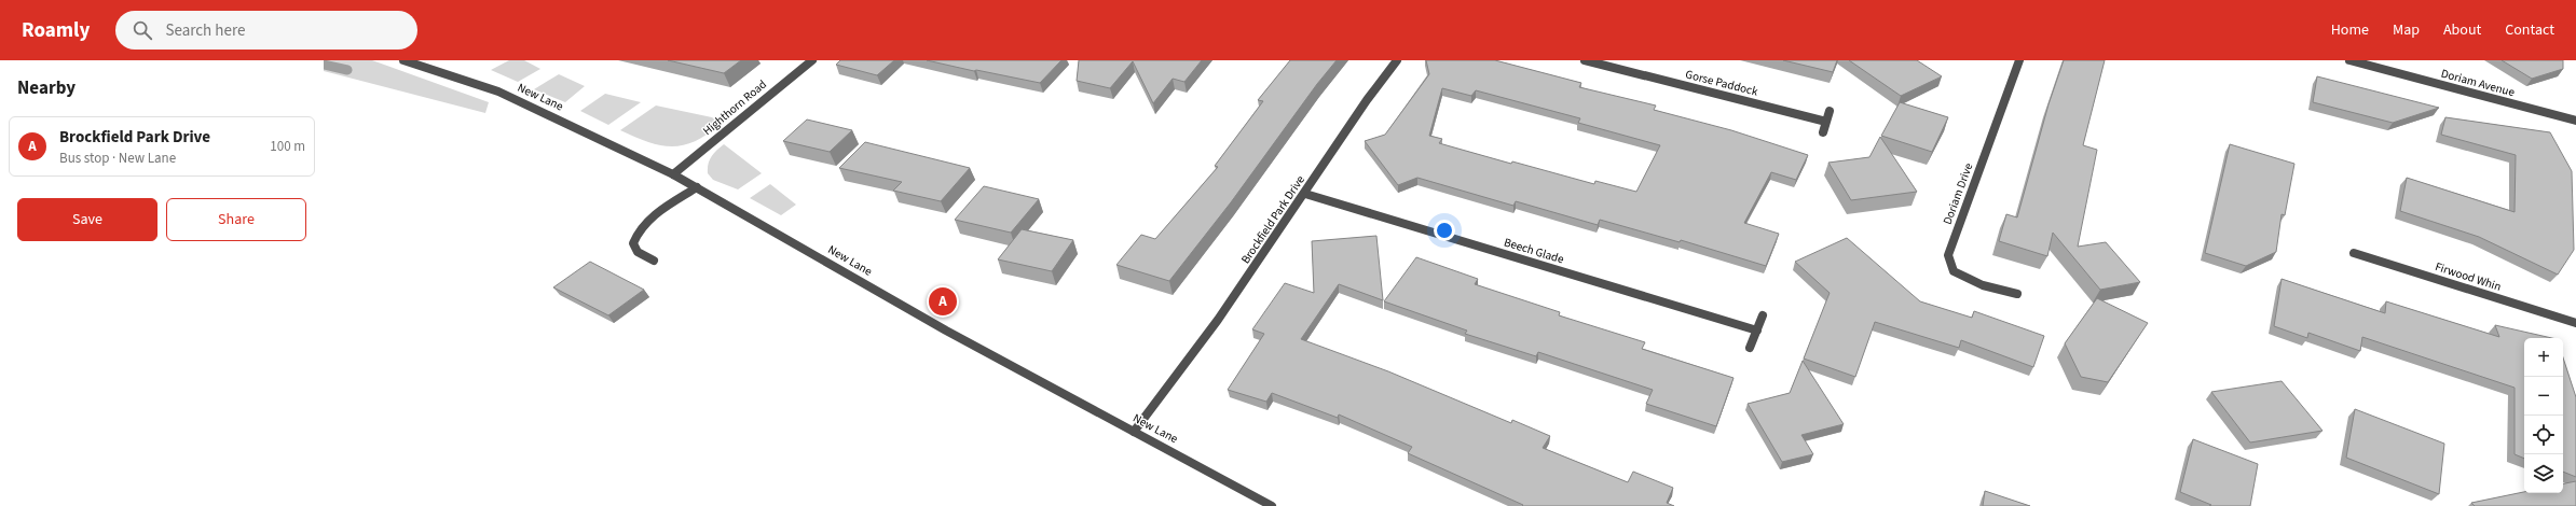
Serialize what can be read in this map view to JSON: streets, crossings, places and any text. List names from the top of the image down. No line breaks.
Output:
{"streets":{"street":["Gorse Paddock","Doriam Avenue","New Lane","Highthorn Road","Doriam Drive","Brockfield Park Drive","Beech Glade","Firwood Whin"]},"crossings":[["New Lane","Highthorn Road"],["New Lane","Brockfield Park Drive"],["Brockfield Park Drive","Beech Glade"]],"page":{"header":"Roamly","search":"Search here","nav":["Home","Map","About","Contact"],"heading":"Nearby","list":[{"mark":"A","name":"Brockfield Park Drive","note":"Bus stop · New Lane","value":"100 m"}],"buttons":["Save","Share"],"pins":"A","map_buttons":["+","−"]}}
